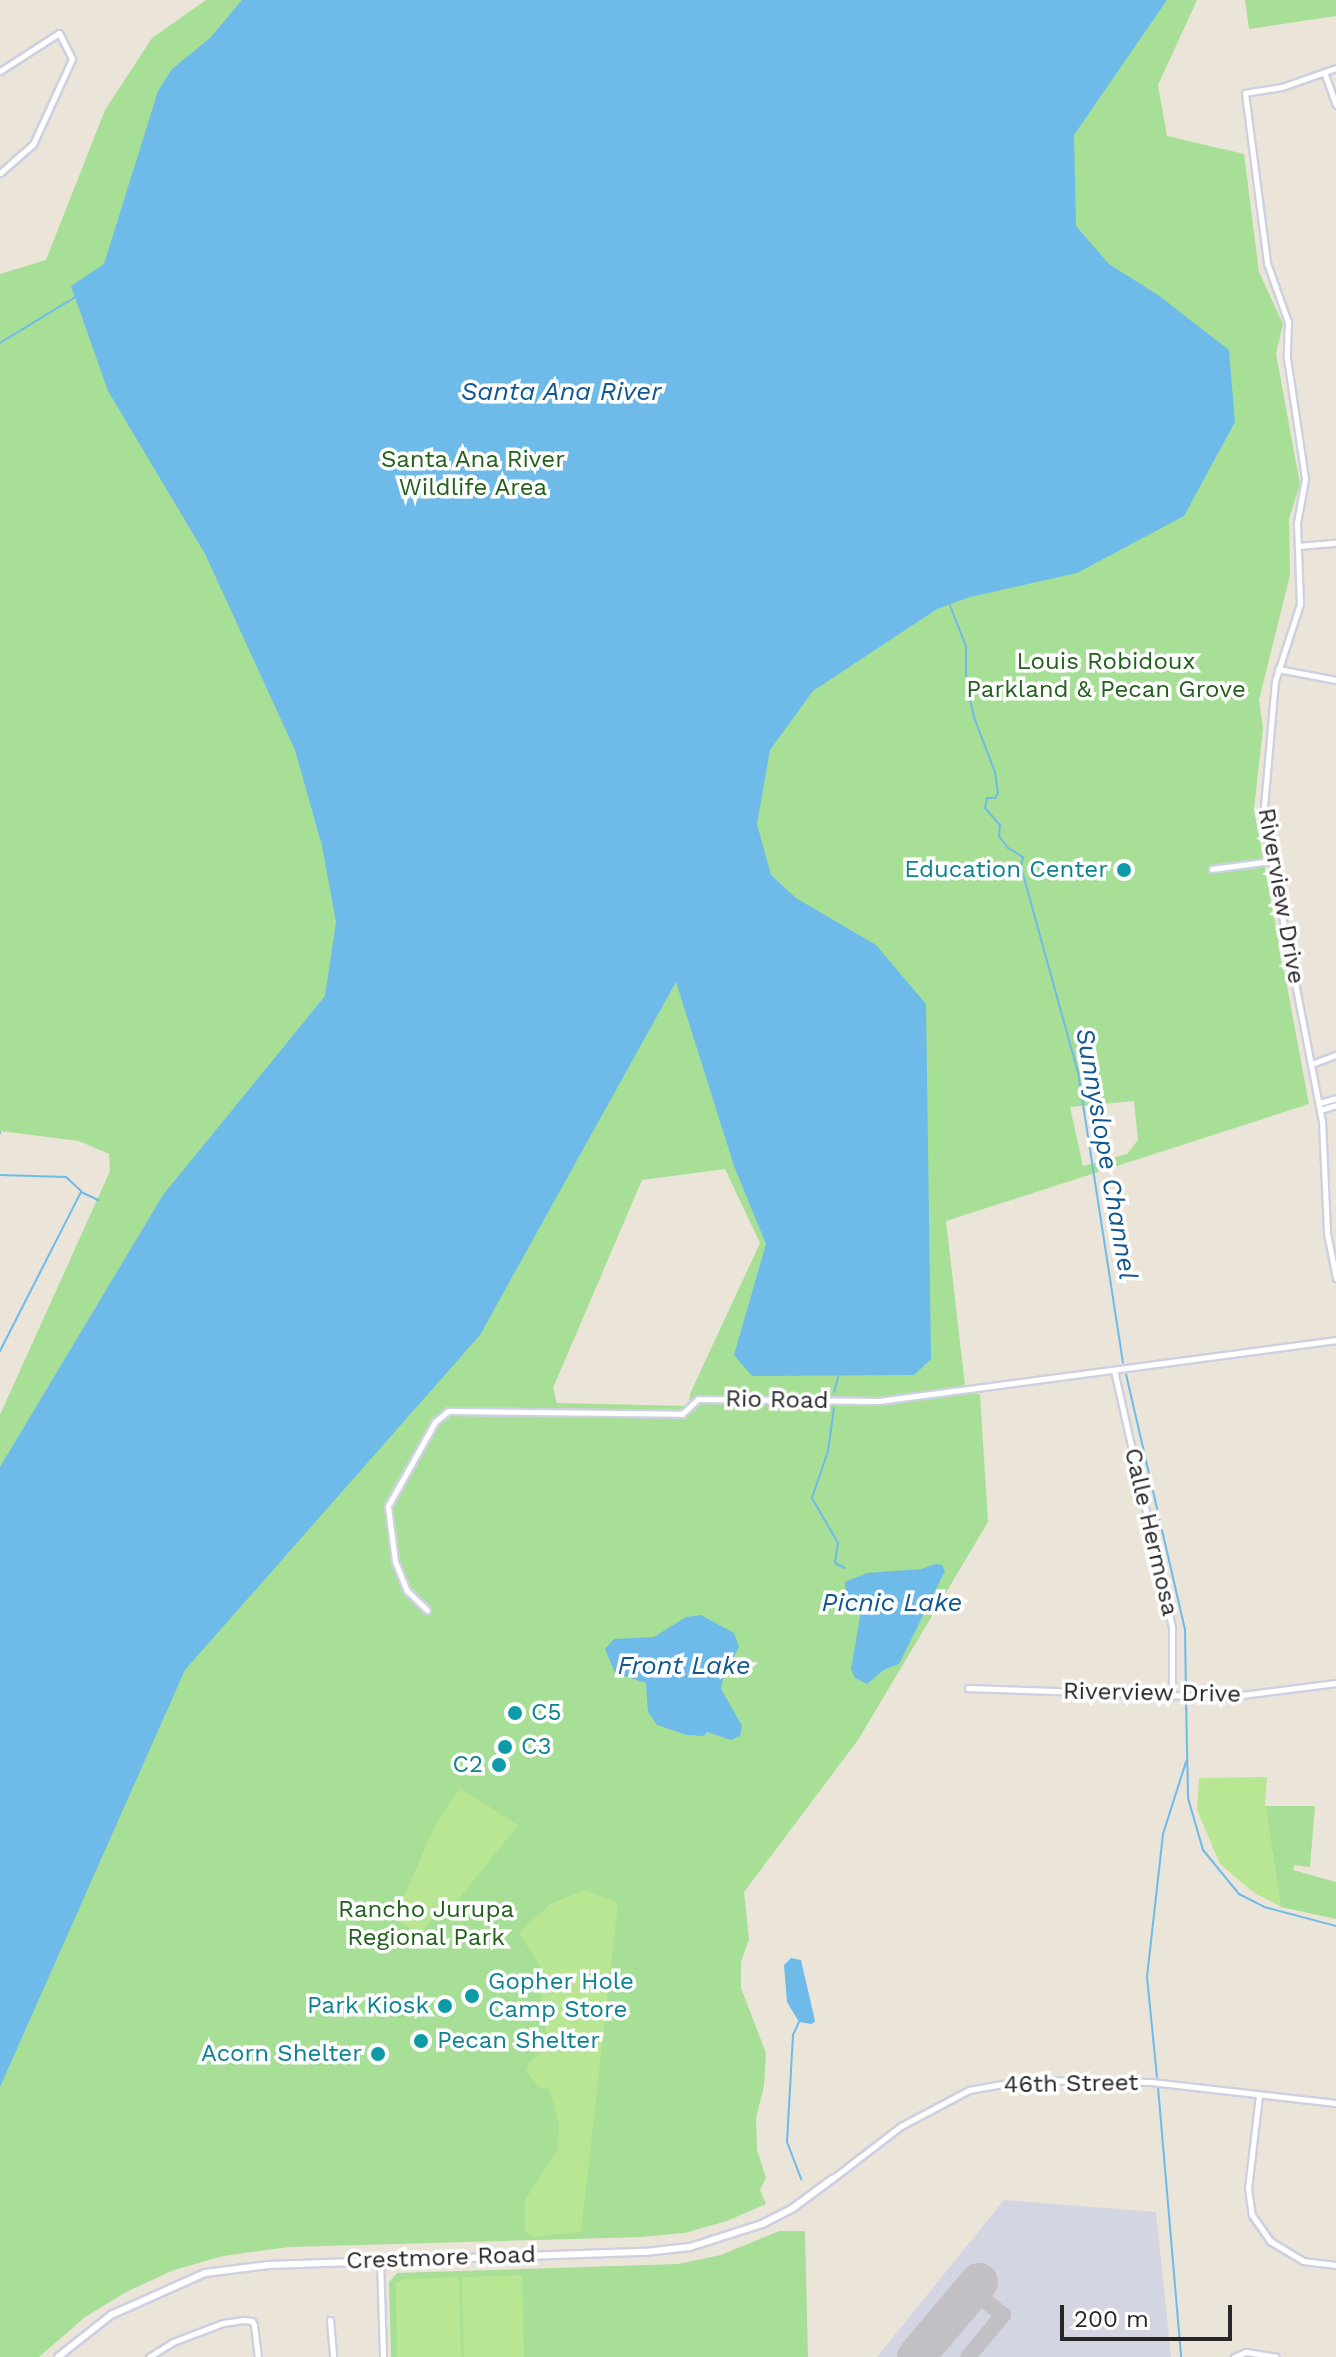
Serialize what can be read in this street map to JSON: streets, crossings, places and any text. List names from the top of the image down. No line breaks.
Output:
{"streets":{"street":["Riverview Drive","Rio Road","Calle Hermosa","46th Street","Crestmore Road"]},"crossings":[["Riverview Drive","Calle Hermosa"],["Rio Road","Calle Hermosa"],["46th Street","Crestmore Road"]],"water":["Santa Ana River","Sunnyslope Channel","Picnic Lake","Front Lake"],"parks":["Santa Ana River Wildlife Area","Louis Robidoux Parkland & Pecan Grove","Rancho Jurupa Regional Park"],"places":["Education Center","C5","C3","C2","Gopher Hole Camp Store","Park Kiosk","Pecan Shelter","Acorn Shelter"],"scale_bar":"200 m"}
